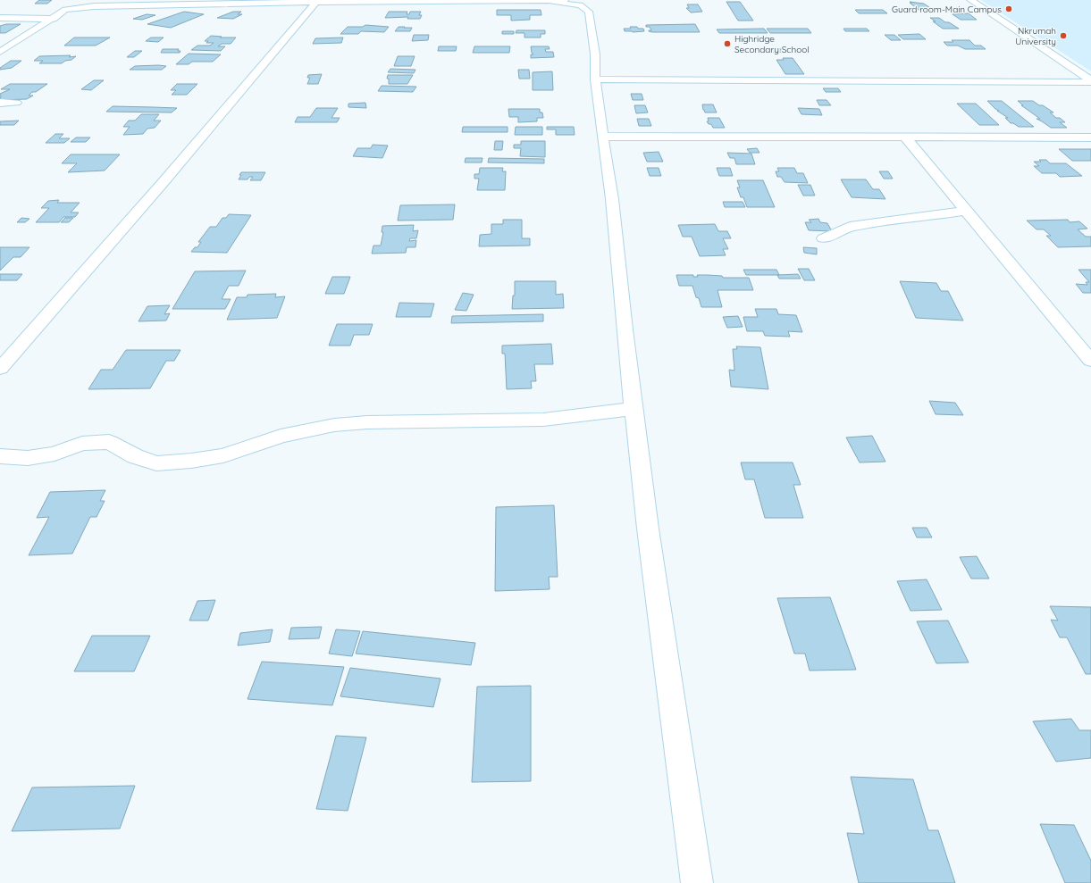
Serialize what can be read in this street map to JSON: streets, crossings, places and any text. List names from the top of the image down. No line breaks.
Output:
{"places":["Guard room-Main Campus","Nkrumah University","Highridge Secondary School"]}
